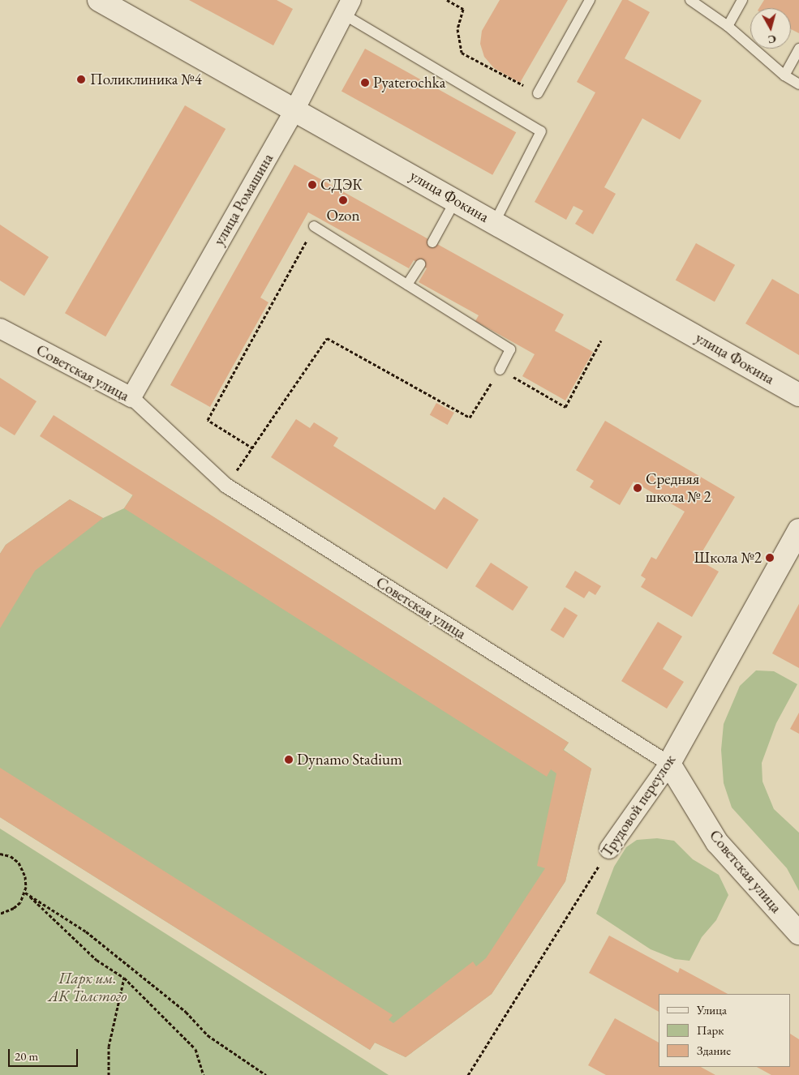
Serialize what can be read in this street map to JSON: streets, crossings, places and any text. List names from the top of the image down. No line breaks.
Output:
{"streets":{"main road":["улица Фокина","Советская улица","Трудовой переулок"],"street":["улица Ромашина"]},"crossings":[["улица Фокина","улица Ромашина"],["улица Ромашина","Советская улица"],["Советская улица","Трудовой переулок"]],"parks":["Парк им. АК Толстого"],"places":["Поликлиника №4","Pyaterochka","СДЭК","Ozon","Средняя школа № 2","Школа №2","Dynamo Stadium"],"legend":["Улица","Парк","Здание"],"scale_bar":"20 m","north":"bottom"}
